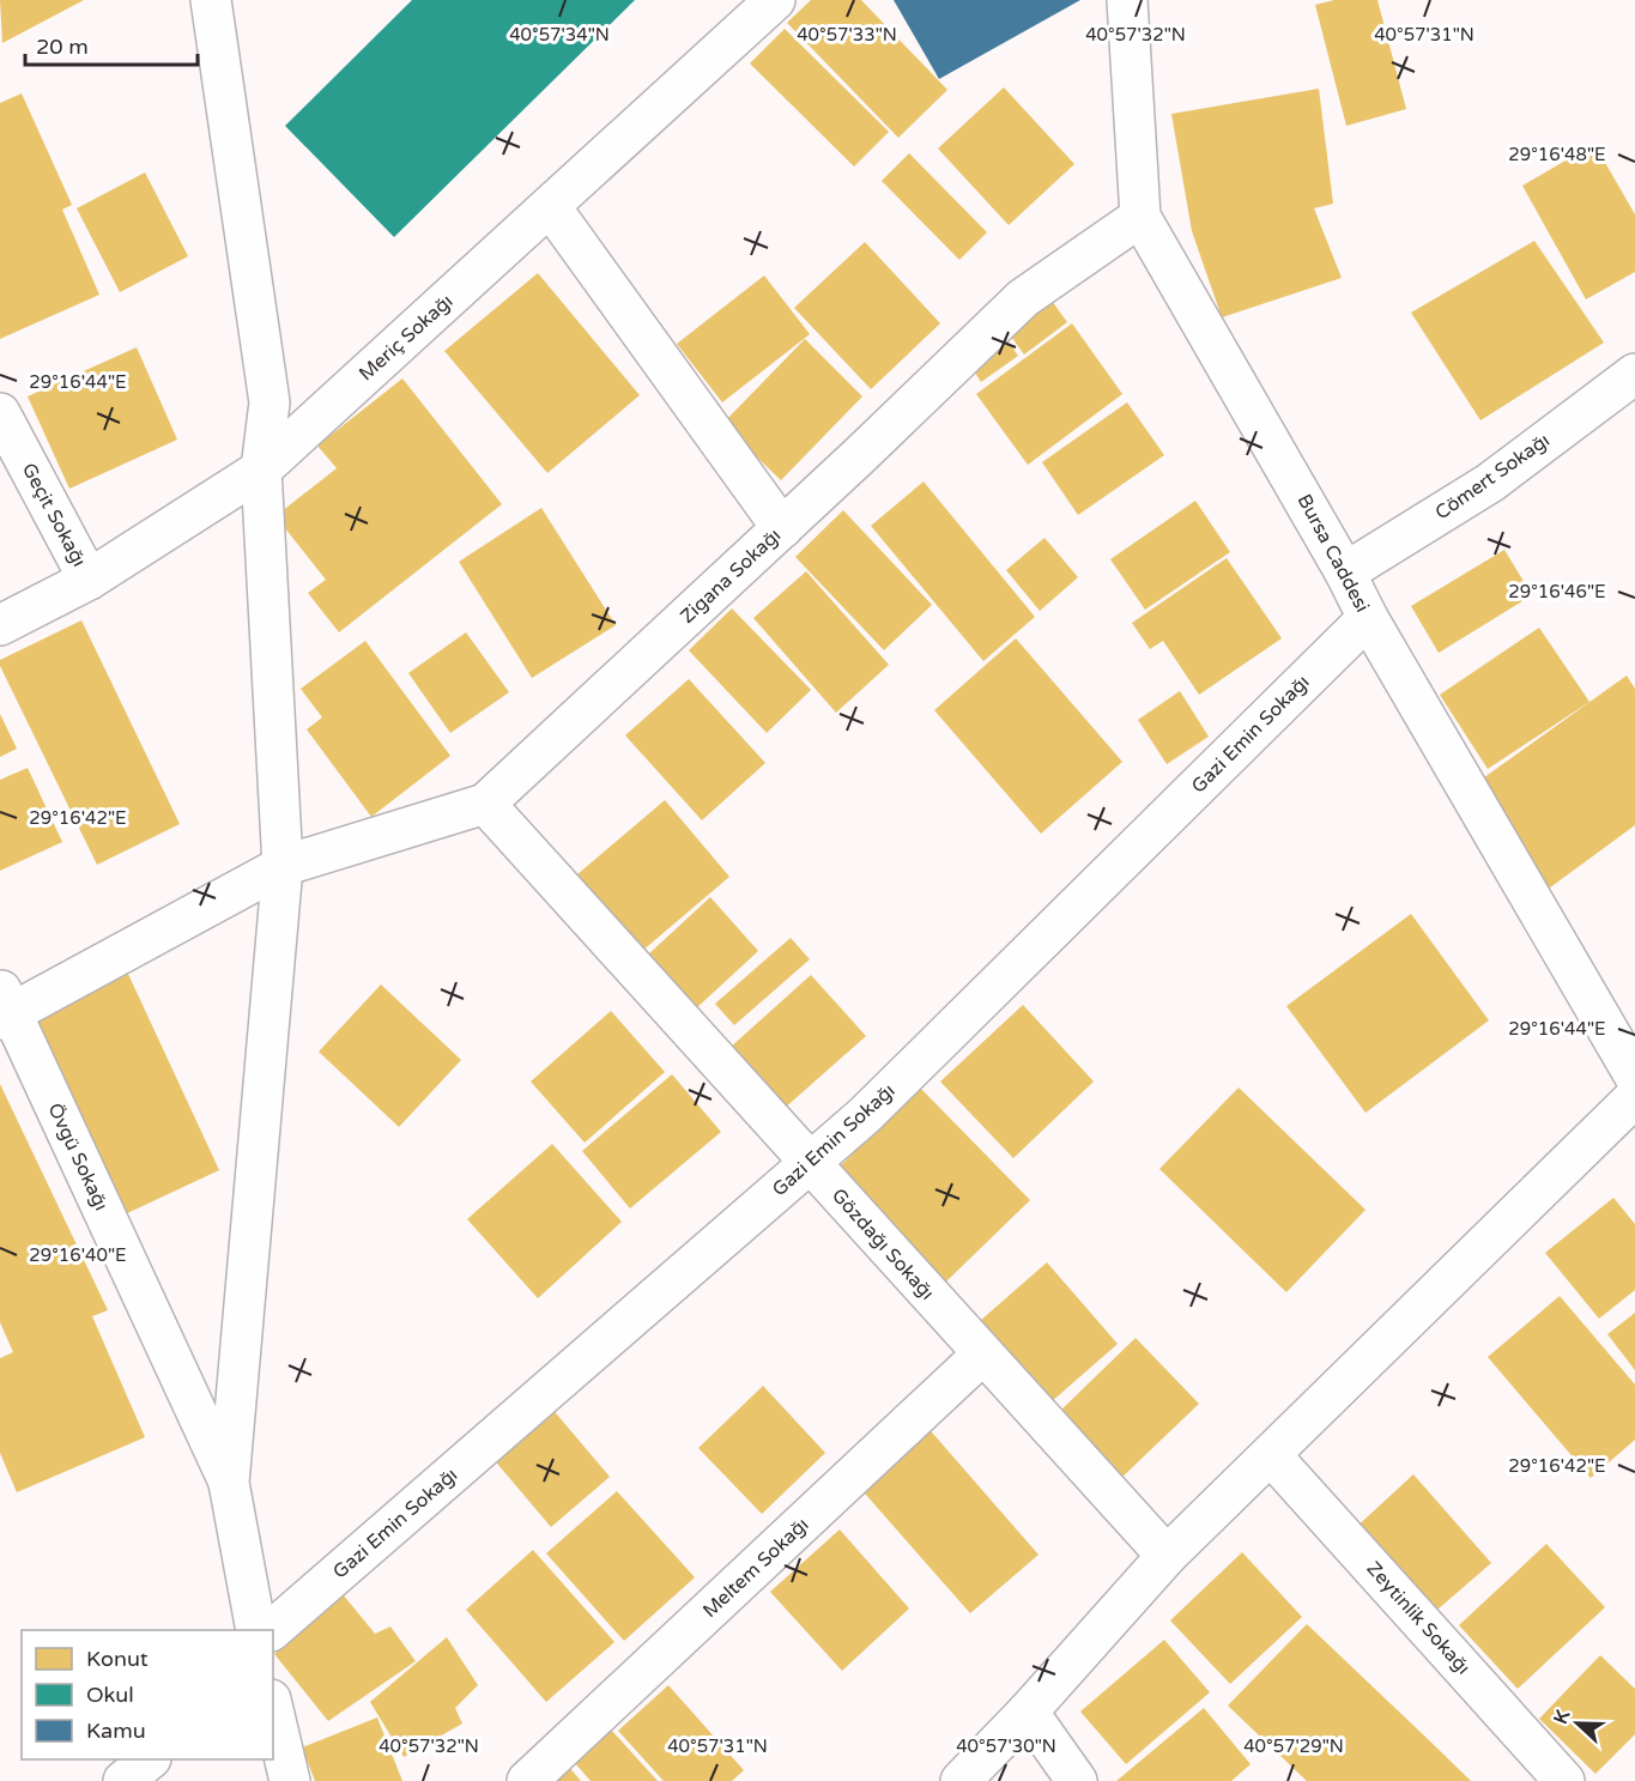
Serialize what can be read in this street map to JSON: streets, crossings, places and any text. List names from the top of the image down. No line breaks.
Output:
{"streets":{"street":["Meriç Sokağı","Cömert Sokağı","Geçit Sokağı","Bursa Caddesi","Zigana Sokağı","Gazi Emin Sokağı","Övgü Sokağı","Gözdağı Sokağı","Meltem Sokağı","Zeytinlik Sokağı"]},"crossings":[["Meriç Sokağı","Geçit Sokağı"],["Cömert Sokağı","Bursa Caddesi"],["Bursa Caddesi","Zigana Sokağı"],["Bursa Caddesi","Gazi Emin Sokağı"],["Zigana Sokağı","Övgü Sokağı"],["Zigana Sokağı","Gözdağı Sokağı"],["Gazi Emin Sokağı","Gözdağı Sokağı"],["Gözdağı Sokağı","Meltem Sokağı"]],"legend":["Konut","Okul","Kamu"],"scale_bar":"20 m","north":"left","coordinates":["40°57'34\"N","40°57'33\"N","40°57'32\"N","40°57'31\"N","29°16'48\"E","29°16'44\"E","29°16'46\"E","29°16'42\"E","29°16'40\"E","40°57'30\"N","40°57'29\"N"]}
